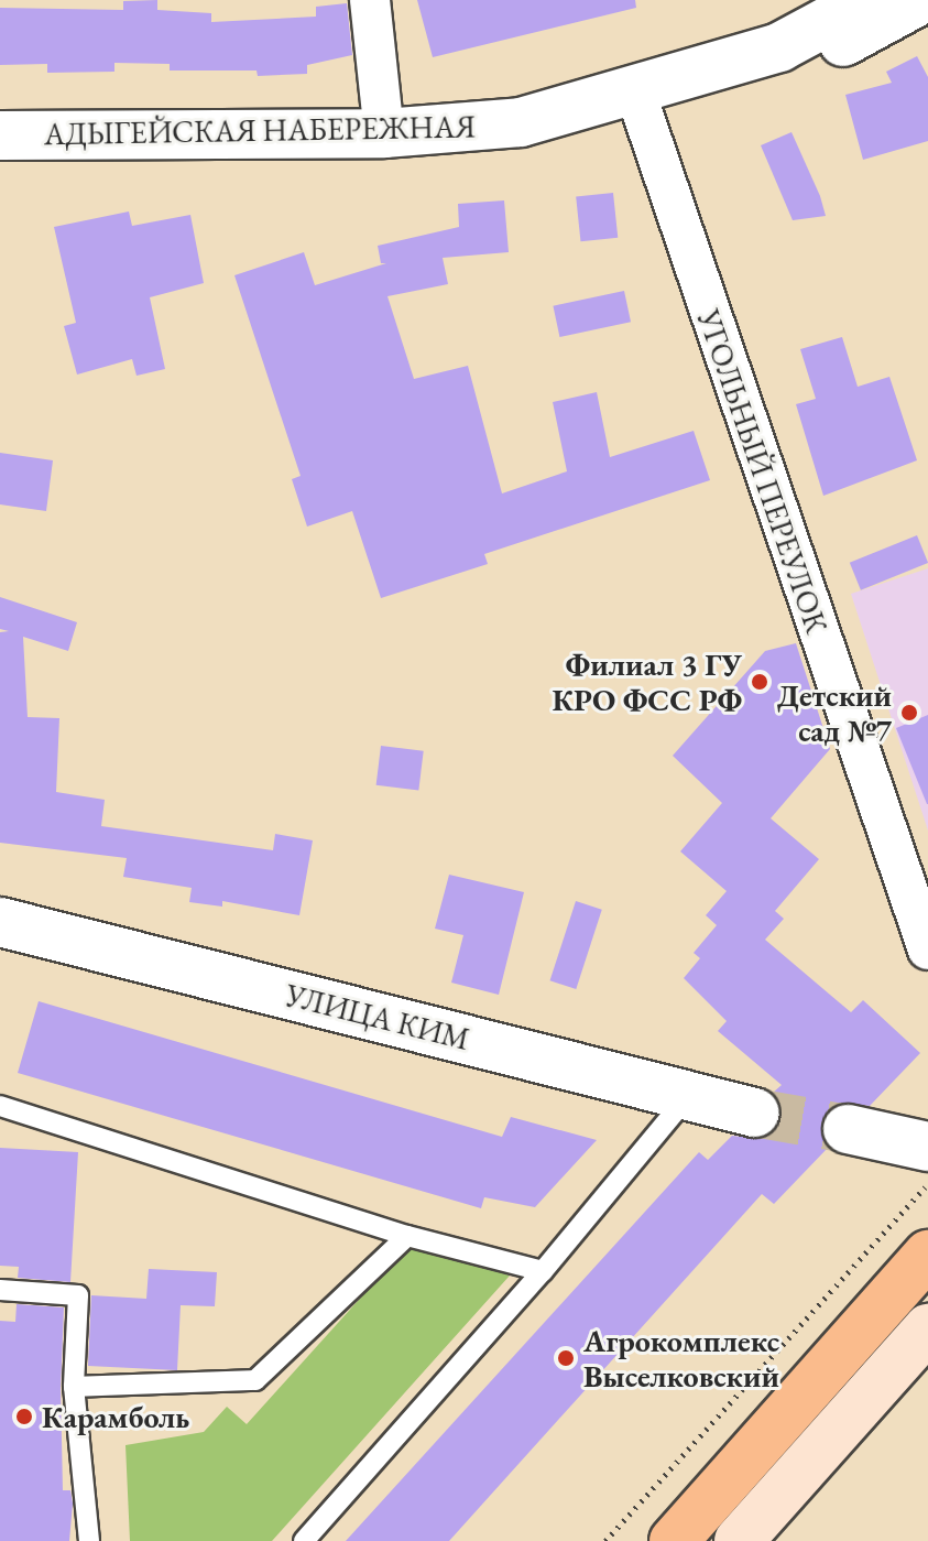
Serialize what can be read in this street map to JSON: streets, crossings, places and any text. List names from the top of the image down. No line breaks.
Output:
{"streets":{"street":["АДЫГЕЙСКАЯ НАБЕРЕЖНАЯ","УГОЛЬНЫЙ ПЕРЕУЛОК","УЛИЦА КИМ"]},"crossings":[["АДЫГЕЙСКАЯ НАБЕРЕЖНАЯ","УГОЛЬНЫЙ ПЕРЕУЛОК"]],"places":["Филиал 3 ГУ КРО ФСС РФ","Детский сад №7","Агрокомплекс Выселковский","Карамболь"]}
